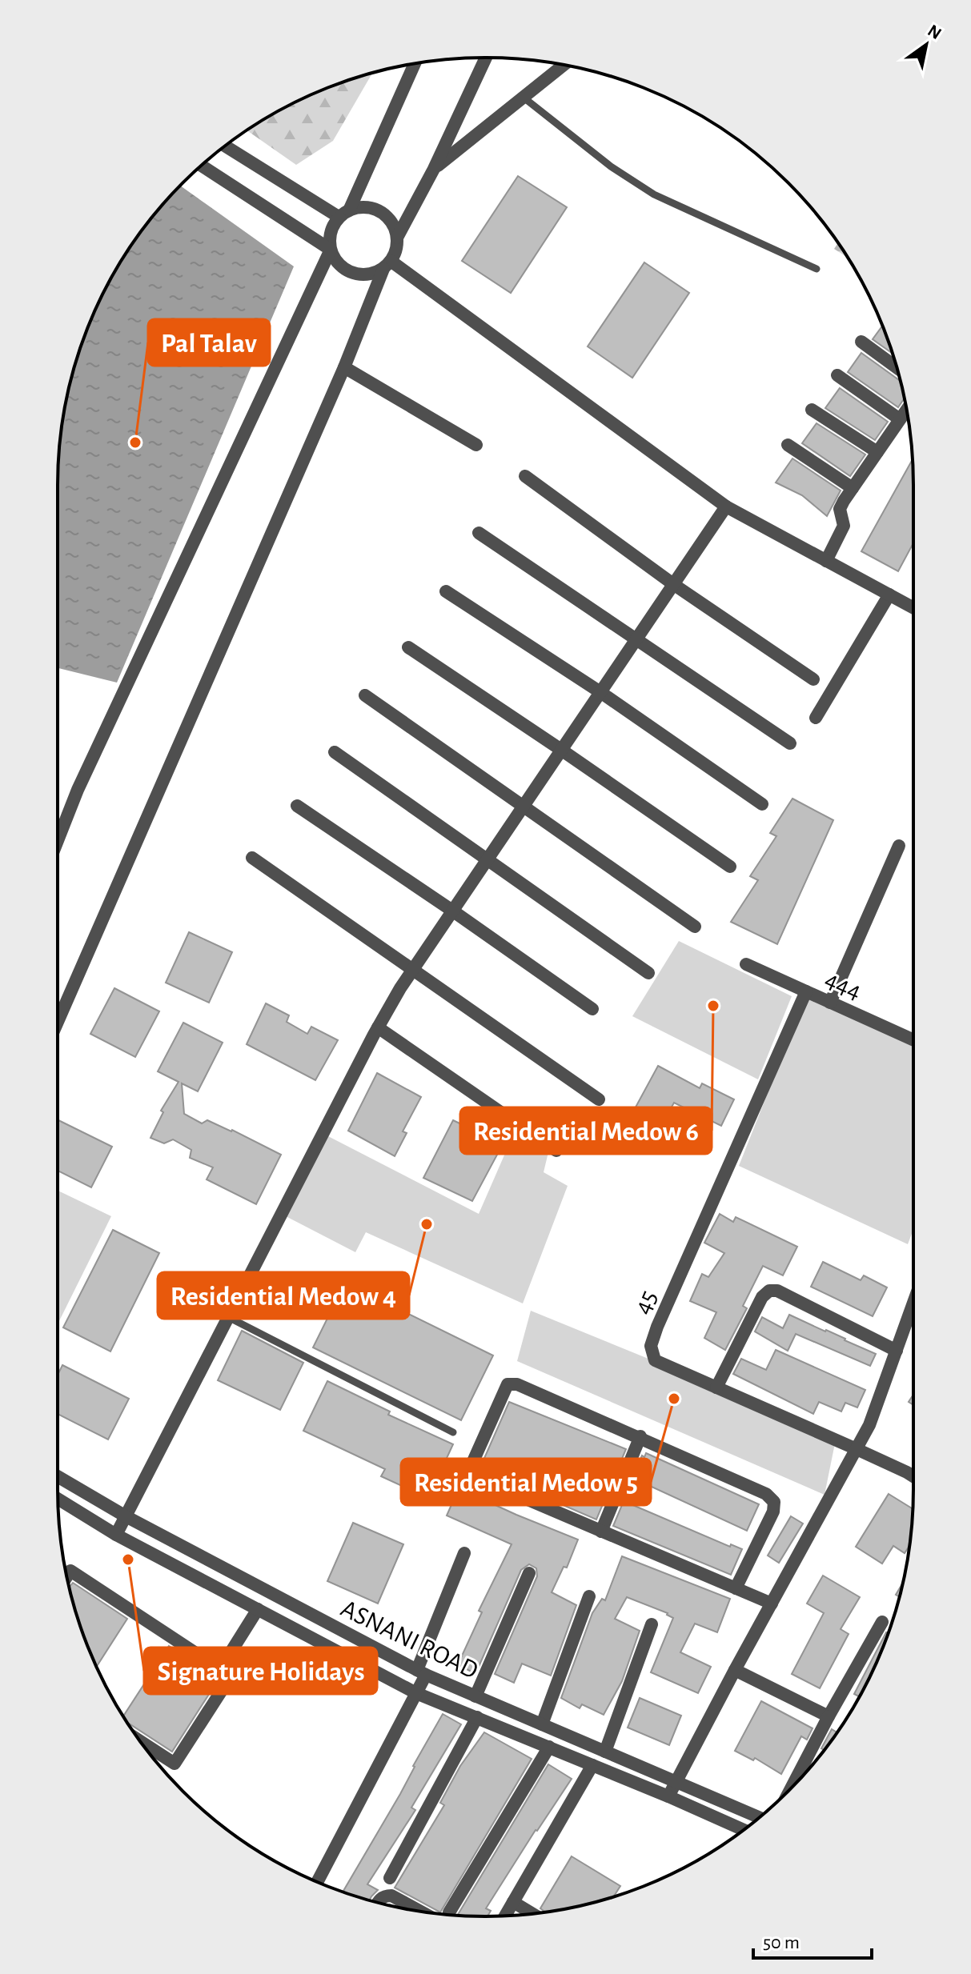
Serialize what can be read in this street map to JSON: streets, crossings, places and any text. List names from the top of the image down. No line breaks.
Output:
{"streets":{"street":["444","45","ASNANI ROAD"]},"crossings":[["444","45"]],"places":["Pal Talav","Residential Medow 6","Residential Medow 4","Residential Medow 5","Signature Holidays"],"scale_bar":"50 m","north":"top right"}
